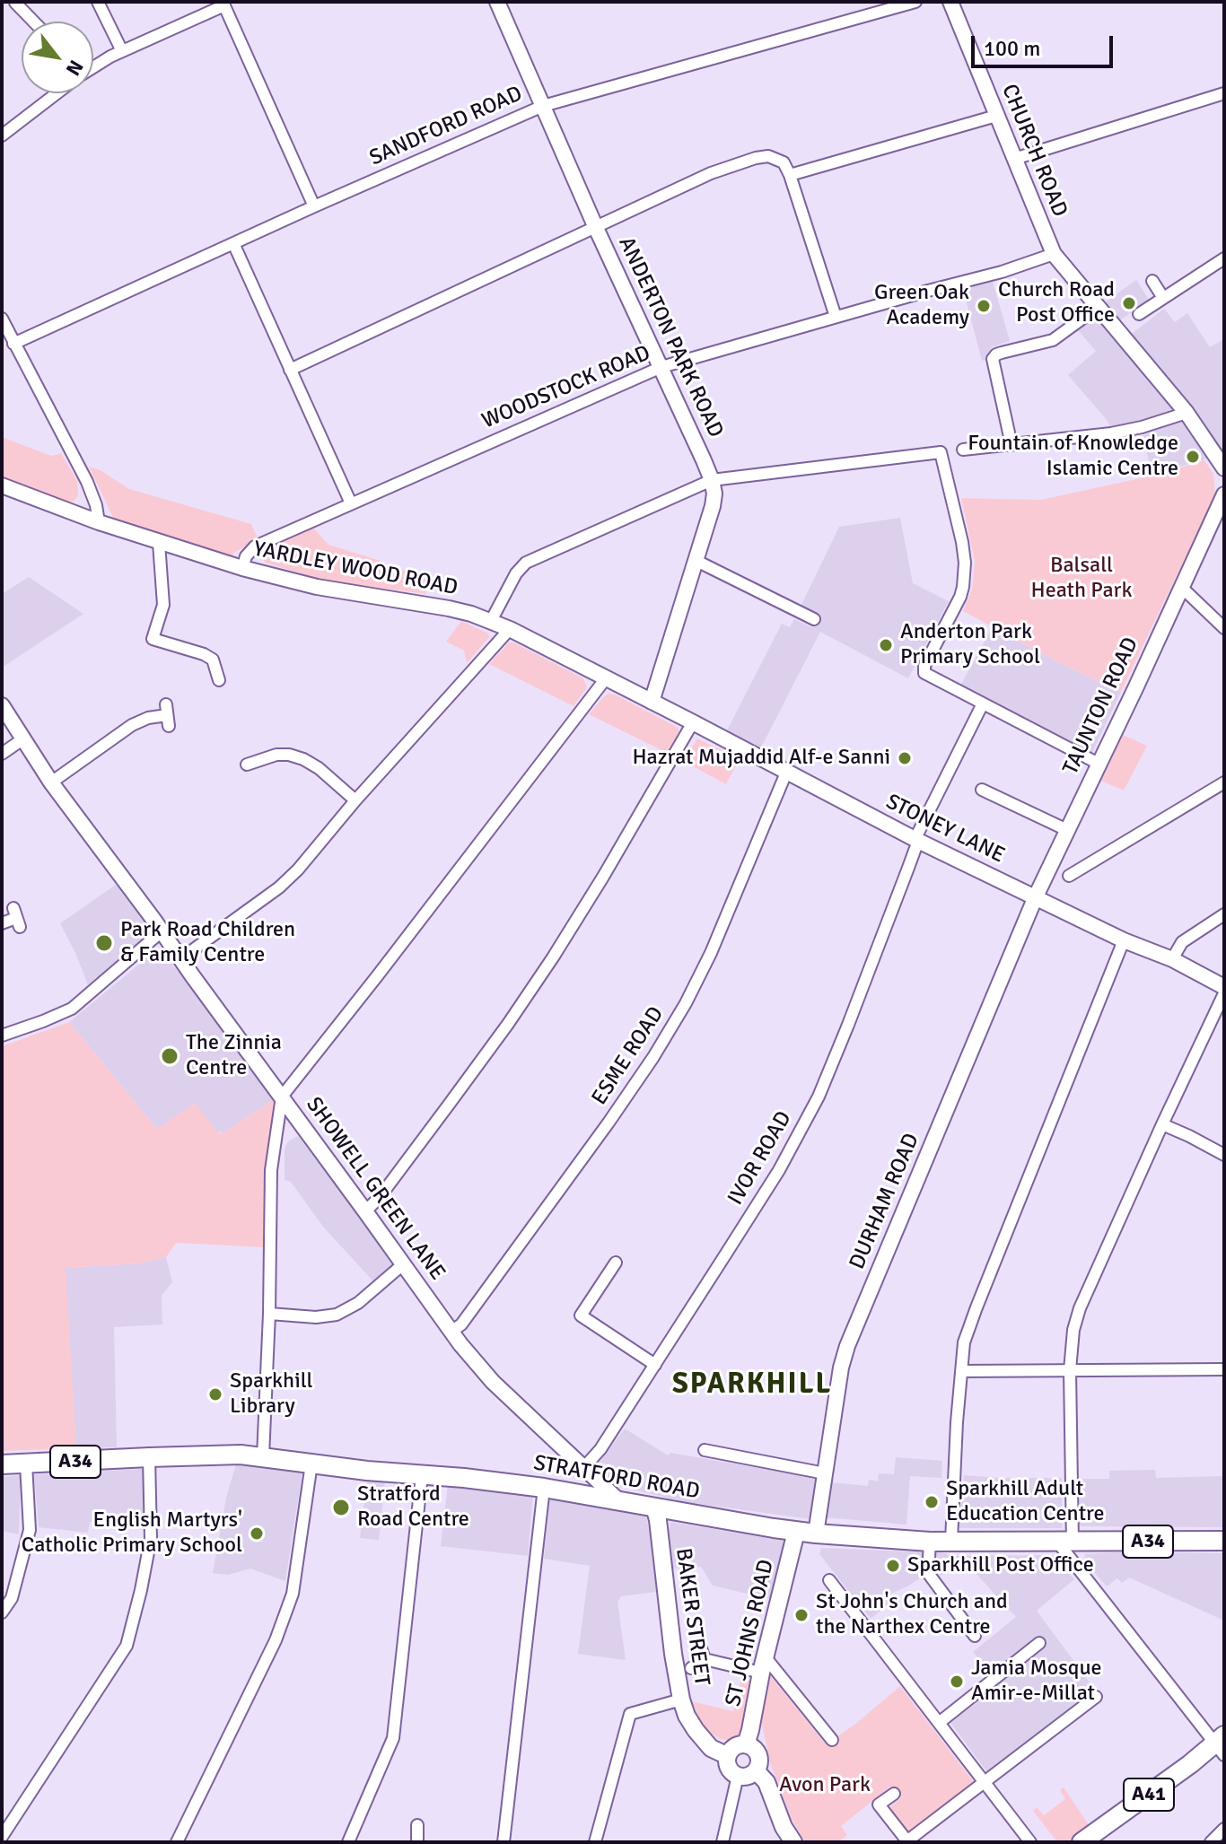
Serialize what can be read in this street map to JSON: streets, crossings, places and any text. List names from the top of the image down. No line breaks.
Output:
{"streets":{"highway":["A34","STRATFORD ROAD","A41"],"main road":["BAKER STREET","ST JOHNS ROAD"],"street":["SANDFORD ROAD","CHURCH ROAD","ANDERTON PARK ROAD","WOODSTOCK ROAD","YARDLEY WOOD ROAD","TAUNTON ROAD","STONEY LANE","ESME ROAD","IVOR ROAD","SHOWELL GREEN LANE","DURHAM ROAD"]},"crossings":[["SANDFORD ROAD","ANDERTON PARK ROAD"],["CHURCH ROAD","WOODSTOCK ROAD"],["ANDERTON PARK ROAD","WOODSTOCK ROAD"],["ANDERTON PARK ROAD","YARDLEY WOOD ROAD"],["ANDERTON PARK ROAD","STONEY LANE"],["WOODSTOCK ROAD","YARDLEY WOOD ROAD"],["YARDLEY WOOD ROAD","STONEY LANE"],["TAUNTON ROAD","STONEY LANE"],["TAUNTON ROAD","DURHAM ROAD"],["STONEY LANE","ESME ROAD"],["STONEY LANE","IVOR ROAD"],["STONEY LANE","DURHAM ROAD"],["ESME ROAD","SHOWELL GREEN LANE"],["IVOR ROAD","SHOWELL GREEN LANE"],["SHOWELL GREEN LANE","STRATFORD ROAD"],["DURHAM ROAD","STRATFORD ROAD"],["STRATFORD ROAD","BAKER STREET"],["STRATFORD ROAD","ST JOHNS ROAD"],["BAKER STREET","ST JOHNS ROAD"]],"districts":["SPARKHILL"],"parks":["Balsall Heath Park","Avon Park"],"places":["Church Road Post Office","Green Oak Academy","Fountain of Knowledge Islamic Centre","Anderton Park Primary School","Hazrat Mujaddid Alf-e Sanni","Park Road Children & Family Centre","The Zinnia Centre","Sparkhill Library","Sparkhill Adult Education Centre","Stratford Road Centre","English Martyrs' Catholic Primary School","Sparkhill Post Office","St John's Church and the Narthex Centre","Jamia Mosque Amir-e-Millat"],"scale_bar":"100 m","north":"bottom right"}
